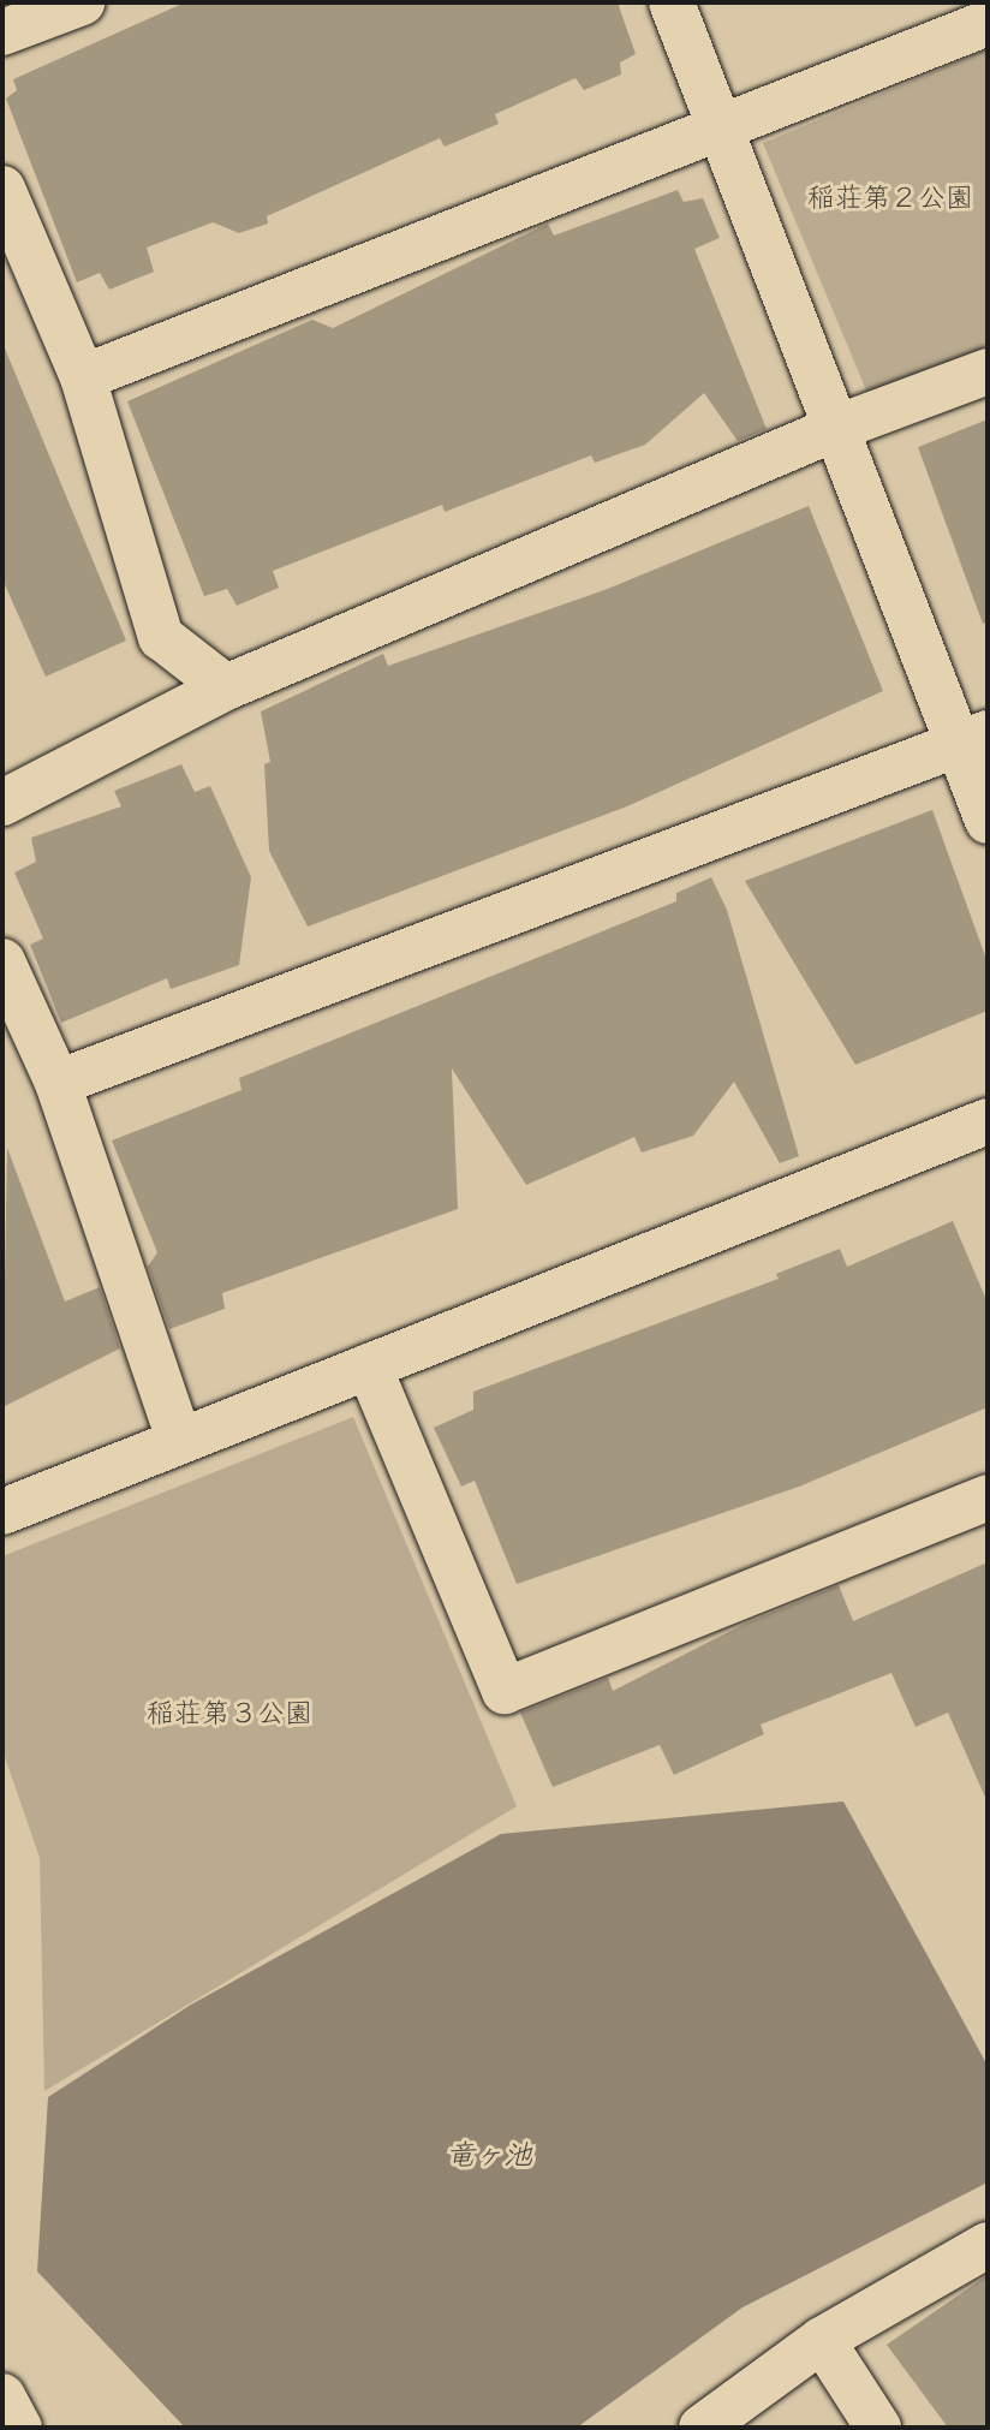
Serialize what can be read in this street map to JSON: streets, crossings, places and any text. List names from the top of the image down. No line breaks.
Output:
{"water":["竜ヶ池"],"parks":["稲荘第２公園","稲荘第３公園"]}
